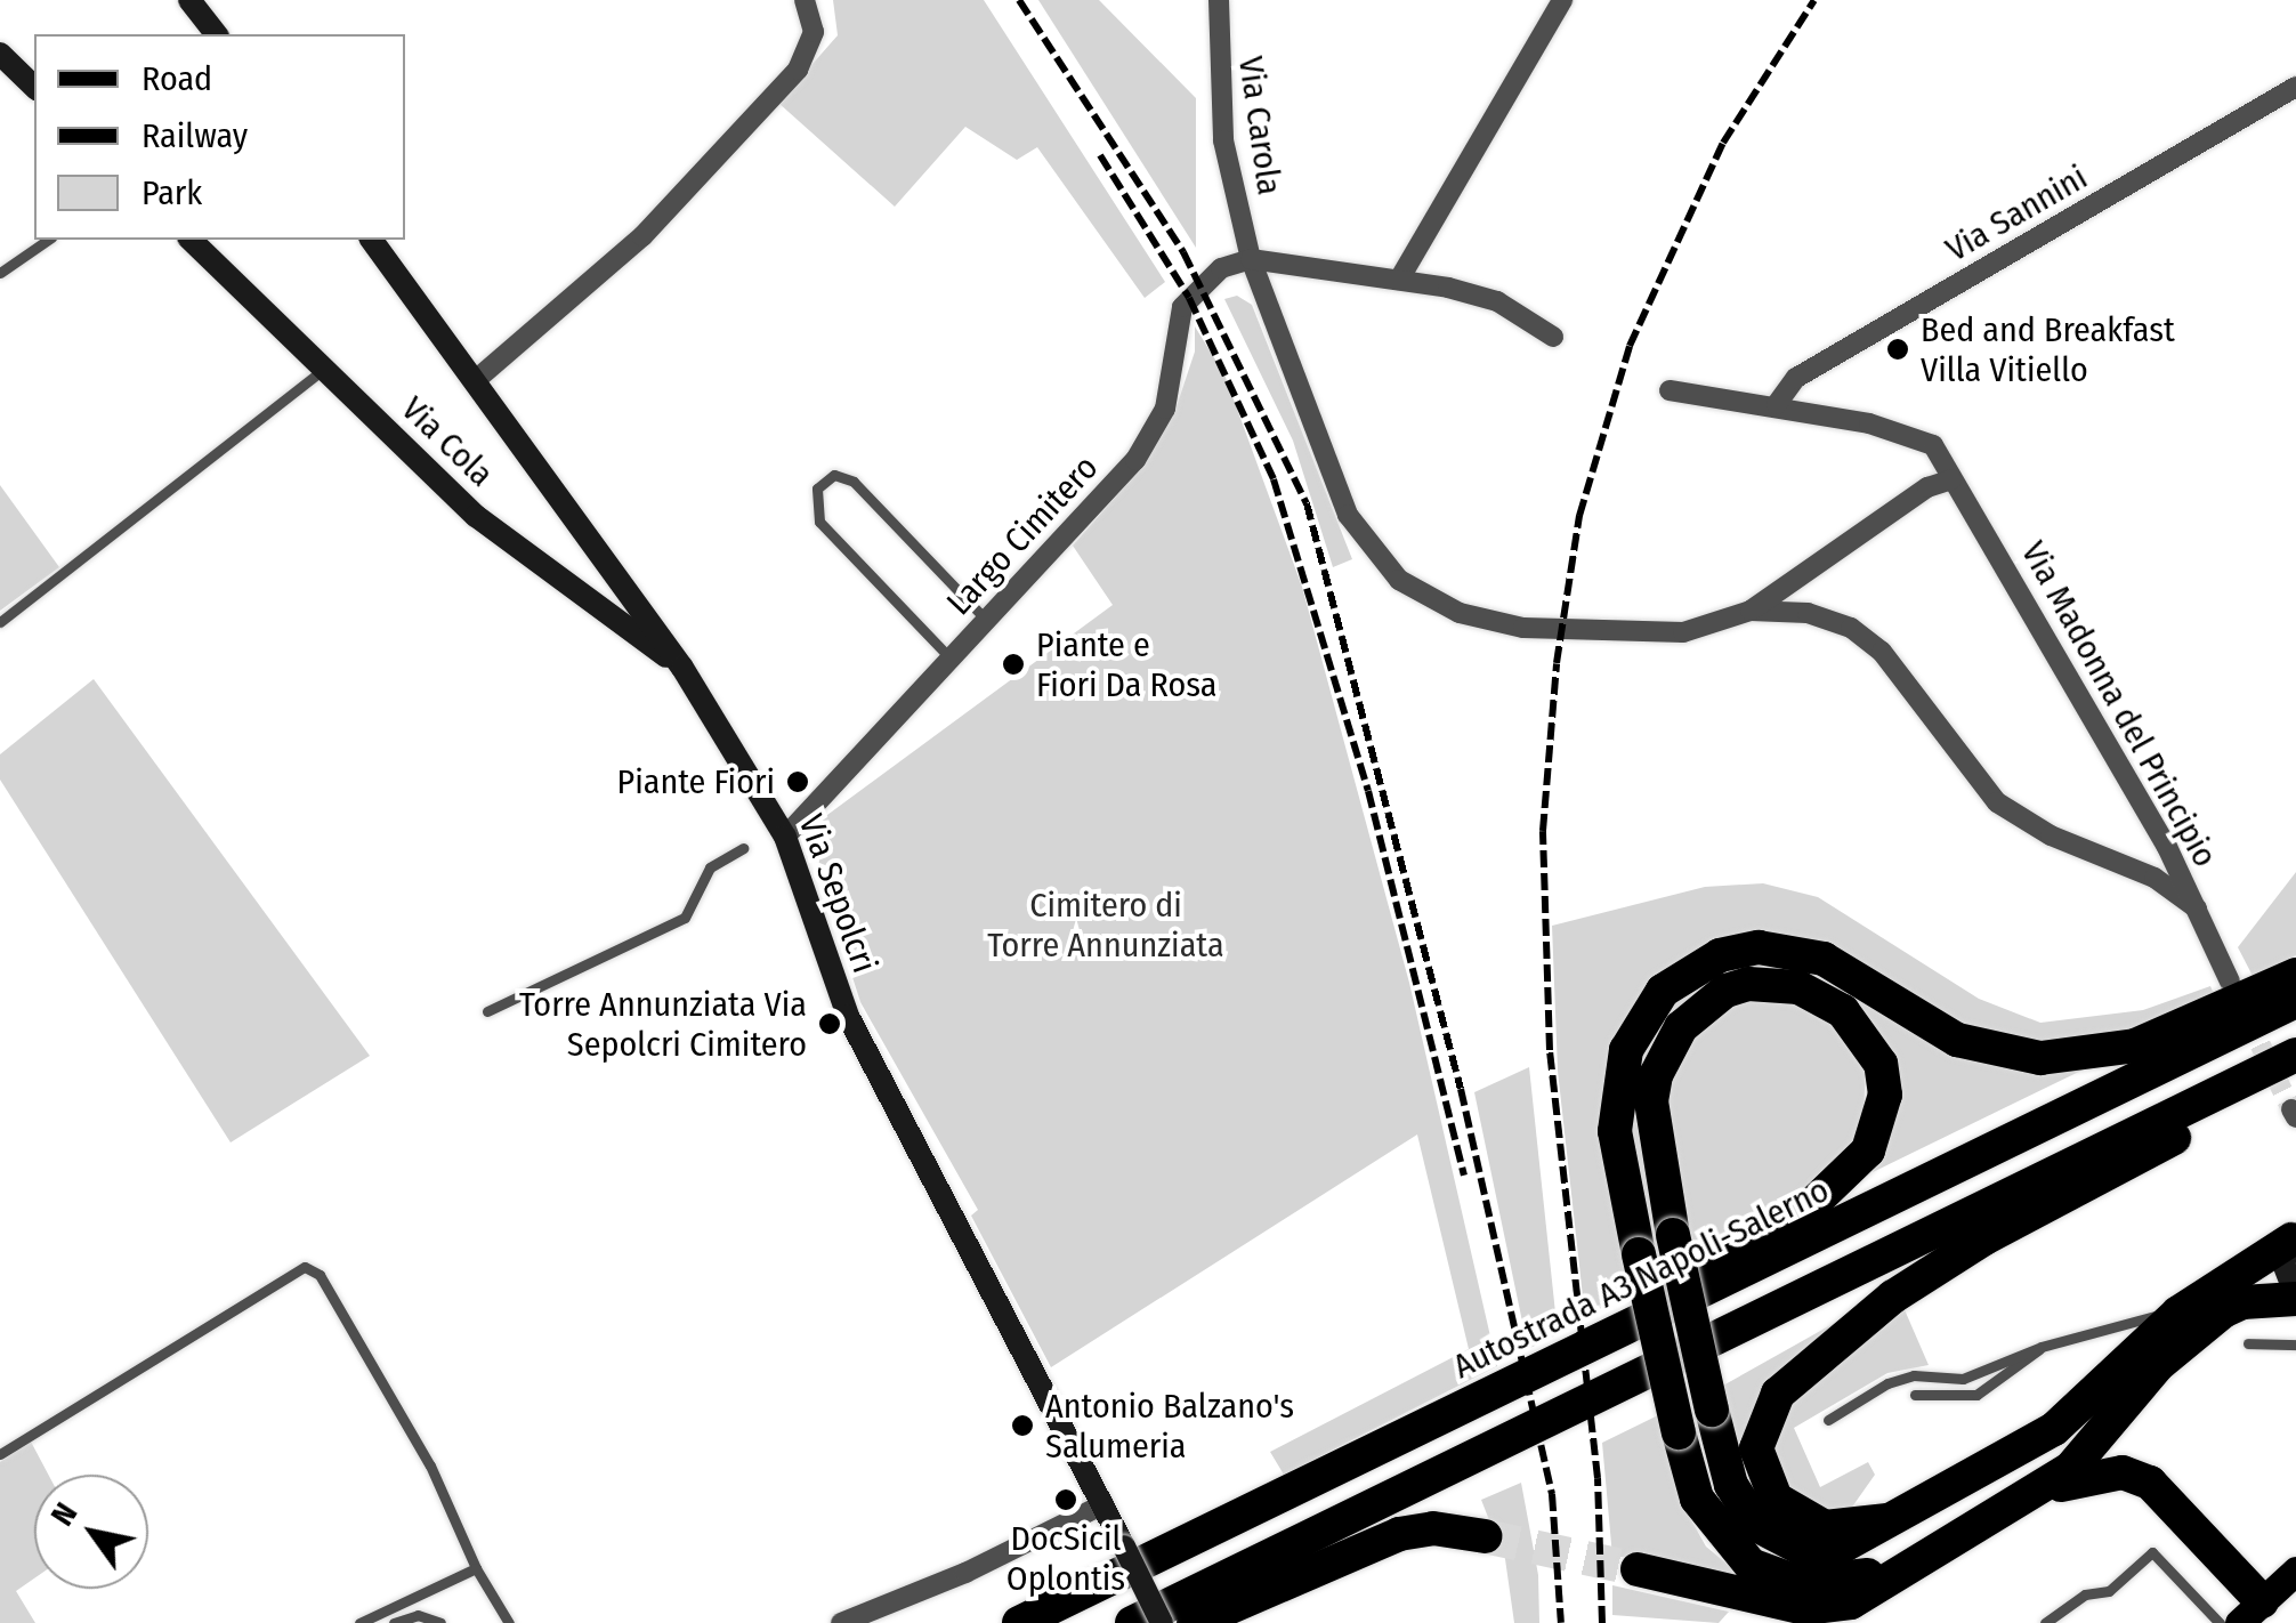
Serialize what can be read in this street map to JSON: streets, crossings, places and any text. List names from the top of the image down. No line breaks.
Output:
{"streets":{"highway":["Autostrada A3 Napoli-Salerno"],"street":["Via Carola","Via Sannini","Via Cola","Largo Cimitero","Via Madonna del Principio","Via Sepolcri"]},"crossings":[["Via Carola","Largo Cimitero"],["Via Carola","Via Madonna del Principio"],["Via Sannini","Via Madonna del Principio"],["Via Cola","Via Sepolcri"],["Largo Cimitero","Via Madonna del Principio"],["Largo Cimitero","Via Sepolcri"]],"parks":["Cimitero di Torre Annunziata"],"places":["Bed and Breakfast Villa Vitiello","Piante e Fiori Da Rosa","Piante Fiori","Torre Annunziata Via Sepolcri Cimitero","Antonio Balzano's Salumeria","DocSicil Oplontis"],"legend":["Road","Railway","Park"],"north":"top left"}
